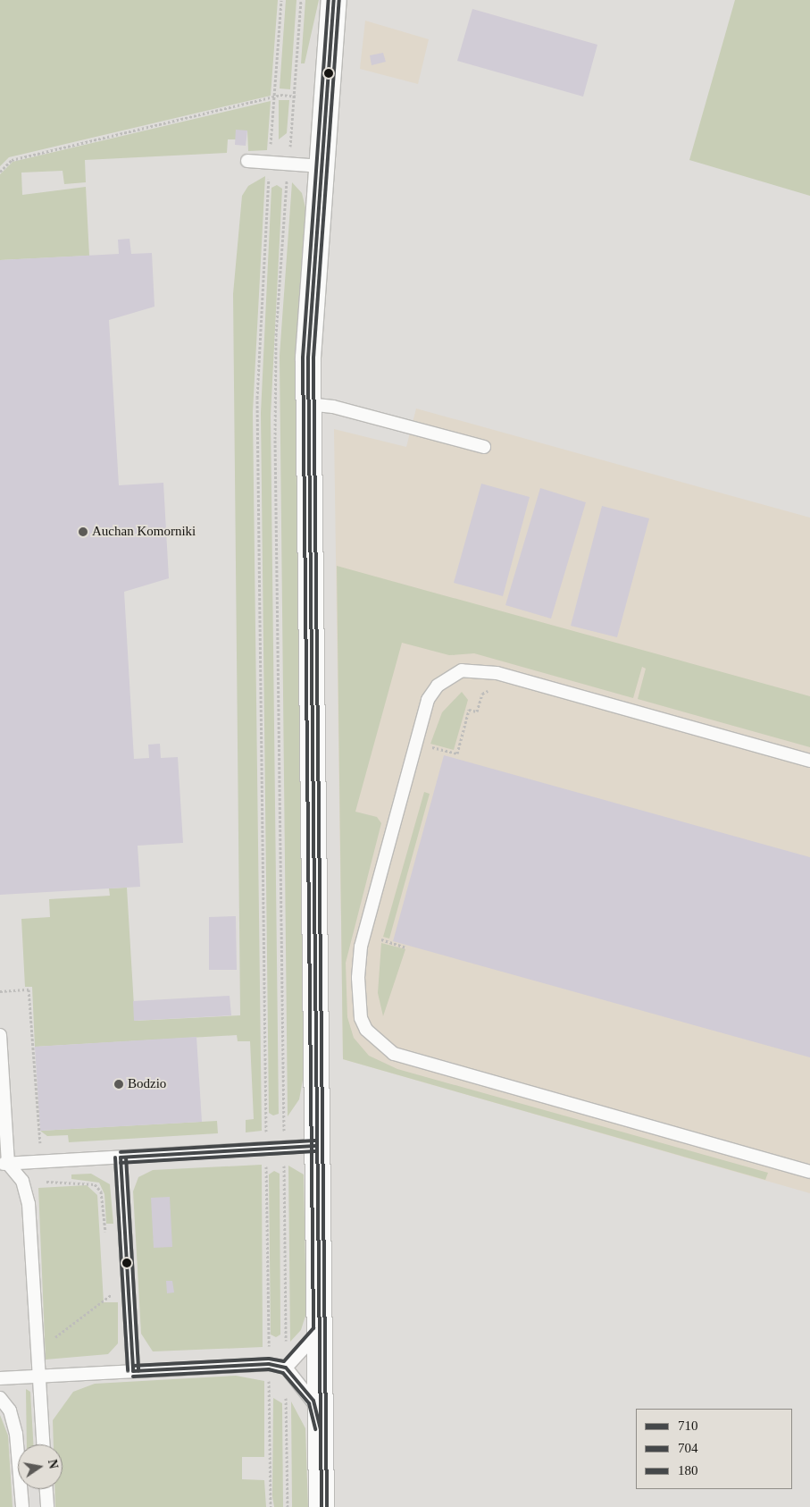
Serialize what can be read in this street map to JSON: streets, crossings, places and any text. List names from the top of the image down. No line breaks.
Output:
{"places":["Auchan Komorniki","Bodzio"],"lines":["transit line 710","transit line 704","transit line 180"],"legend":["710","704","180"],"north":"right"}
